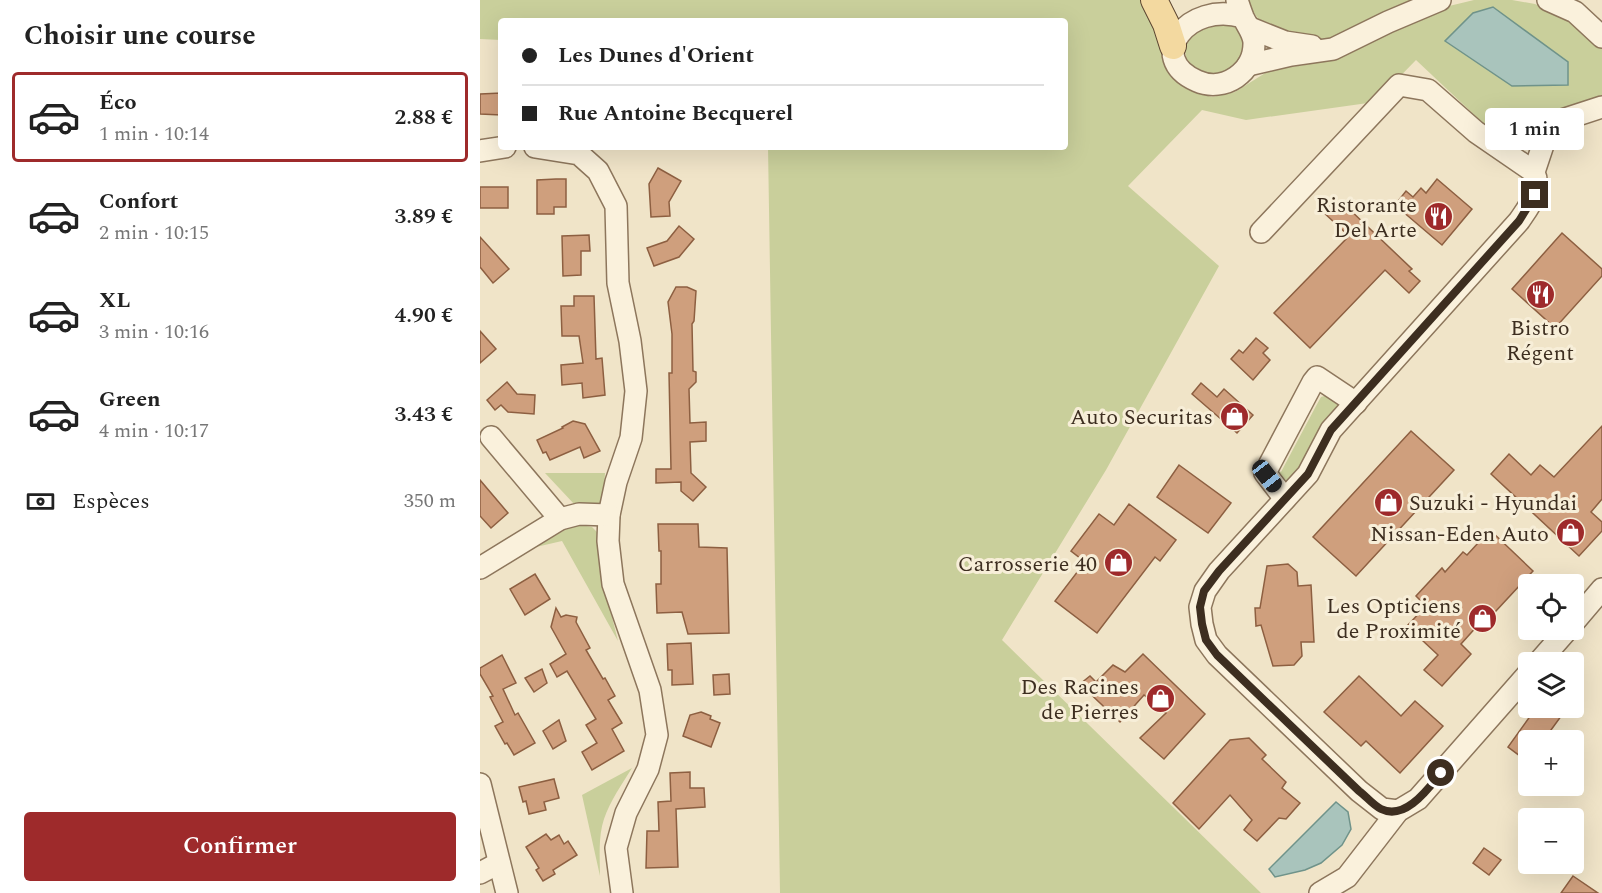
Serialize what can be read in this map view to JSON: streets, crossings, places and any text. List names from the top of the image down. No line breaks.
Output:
{"places":{"restaurant":["Ristorante Del Arte","Bistro Régent"],"shop":["Auto Securitas","Suzuki - Hyundai","Nissan-Eden Auto","Carrosserie 40","Les Opticiens de Proximité","Des Racines de Pierres"]},"page":{"heading":"Choisir une course","banner":["Les Dunes d'Orient","Rue Antoine Becquerel"],"list":[{"name":"Éco","note":"1 min · 10:14","value":"2.88 €"},{"name":"Confort","note":"2 min · 10:15","value":"3.89 €"},{"name":"XL","note":"3 min · 10:16","value":"4.90 €"},{"name":"Green","note":"4 min · 10:17","value":"3.43 €"}],"bubble":"1 min","pay":["Espèces","350 m"],"map_buttons":["+","−"],"buttons":"Confirmer"}}
